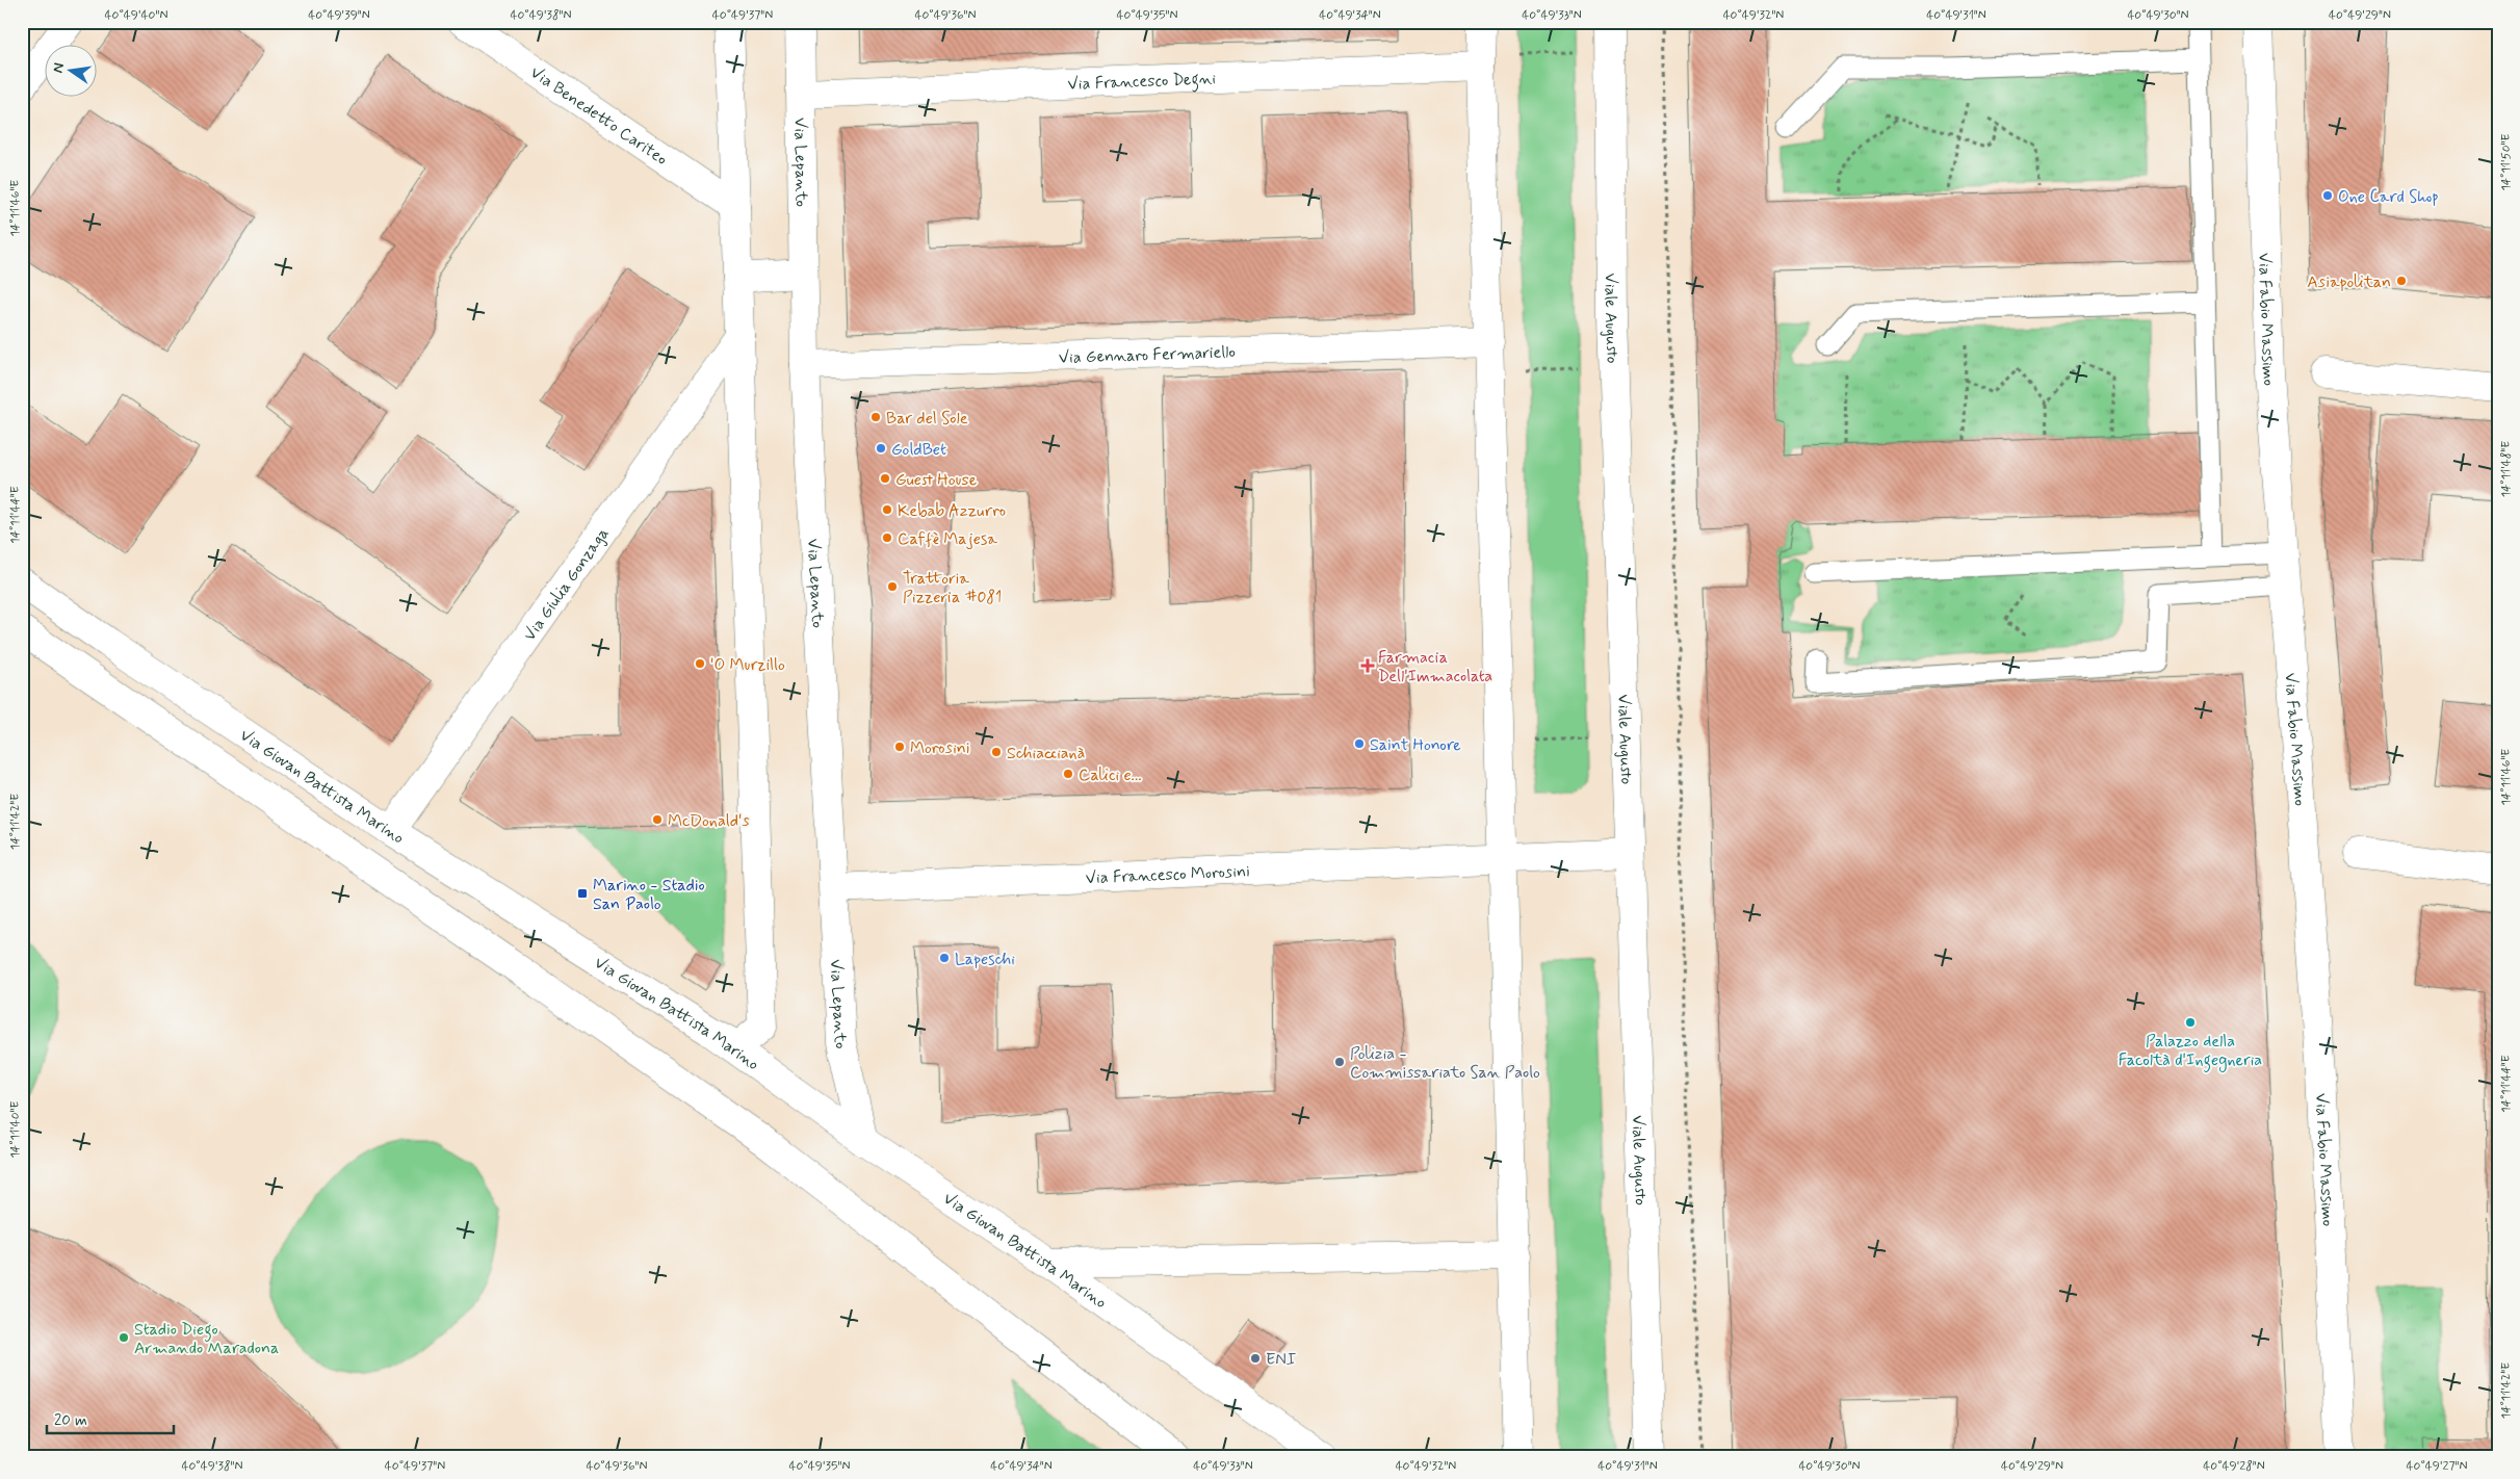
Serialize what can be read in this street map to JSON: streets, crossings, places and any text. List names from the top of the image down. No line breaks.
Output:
{"streets":{"street":["Via Francesco Degni","Via Benedetto Cariteo","Via Lepanto","Viale Augusto","Via Fabio Massimo","Via Gennaro Fermariello","Via Giulia Gonzaga","Via Giovan Battista Marino","Via Francesco Morosini"]},"crossings":[["Via Francesco Degni","Via Lepanto"],["Via Lepanto","Via Gennaro Fermariello"],["Via Lepanto","Via Giovan Battista Marino"],["Via Lepanto","Via Francesco Morosini"],["Viale Augusto","Via Francesco Morosini"],["Via Giulia Gonzaga","Via Giovan Battista Marino"]],"places":{"other":["One Card Shop","Asiapolitan","Bar del Sole","GoldBet","Guest House","Kebab Azzurro","Caffè Majesa","Trattoria Pizzeria #081","'O Murzillo","Saint Honore","Morosini","Schiaccianà","Calici e...","McDonald's","Lapeschi","Palazzo della Facoltà d'Ingegneria","Polizia - Commissariato San Paolo","Stadio Diego Armando Maradona","ENI"],"health":["Farmacia Dell'Immacolata"],"transit":["Marino - Stadio San Paolo"]},"scale_bar":"20 m","north":"left","coordinates":["40°49'40\"N","40°49'39\"N","40°49'38\"N","40°49'37\"N","40°49'36\"N","40°49'35\"N","40°49'34\"N","40°49'33\"N","40°49'32\"N","40°49'31\"N","40°49'30\"N","40°49'29\"N","14°11'50\"E","14°11'46\"E","14°11'48\"E","14°11'44\"E","14°11'42\"E","14°11'40\"E","40°49'28\"N","40°49'27\"N"]}
